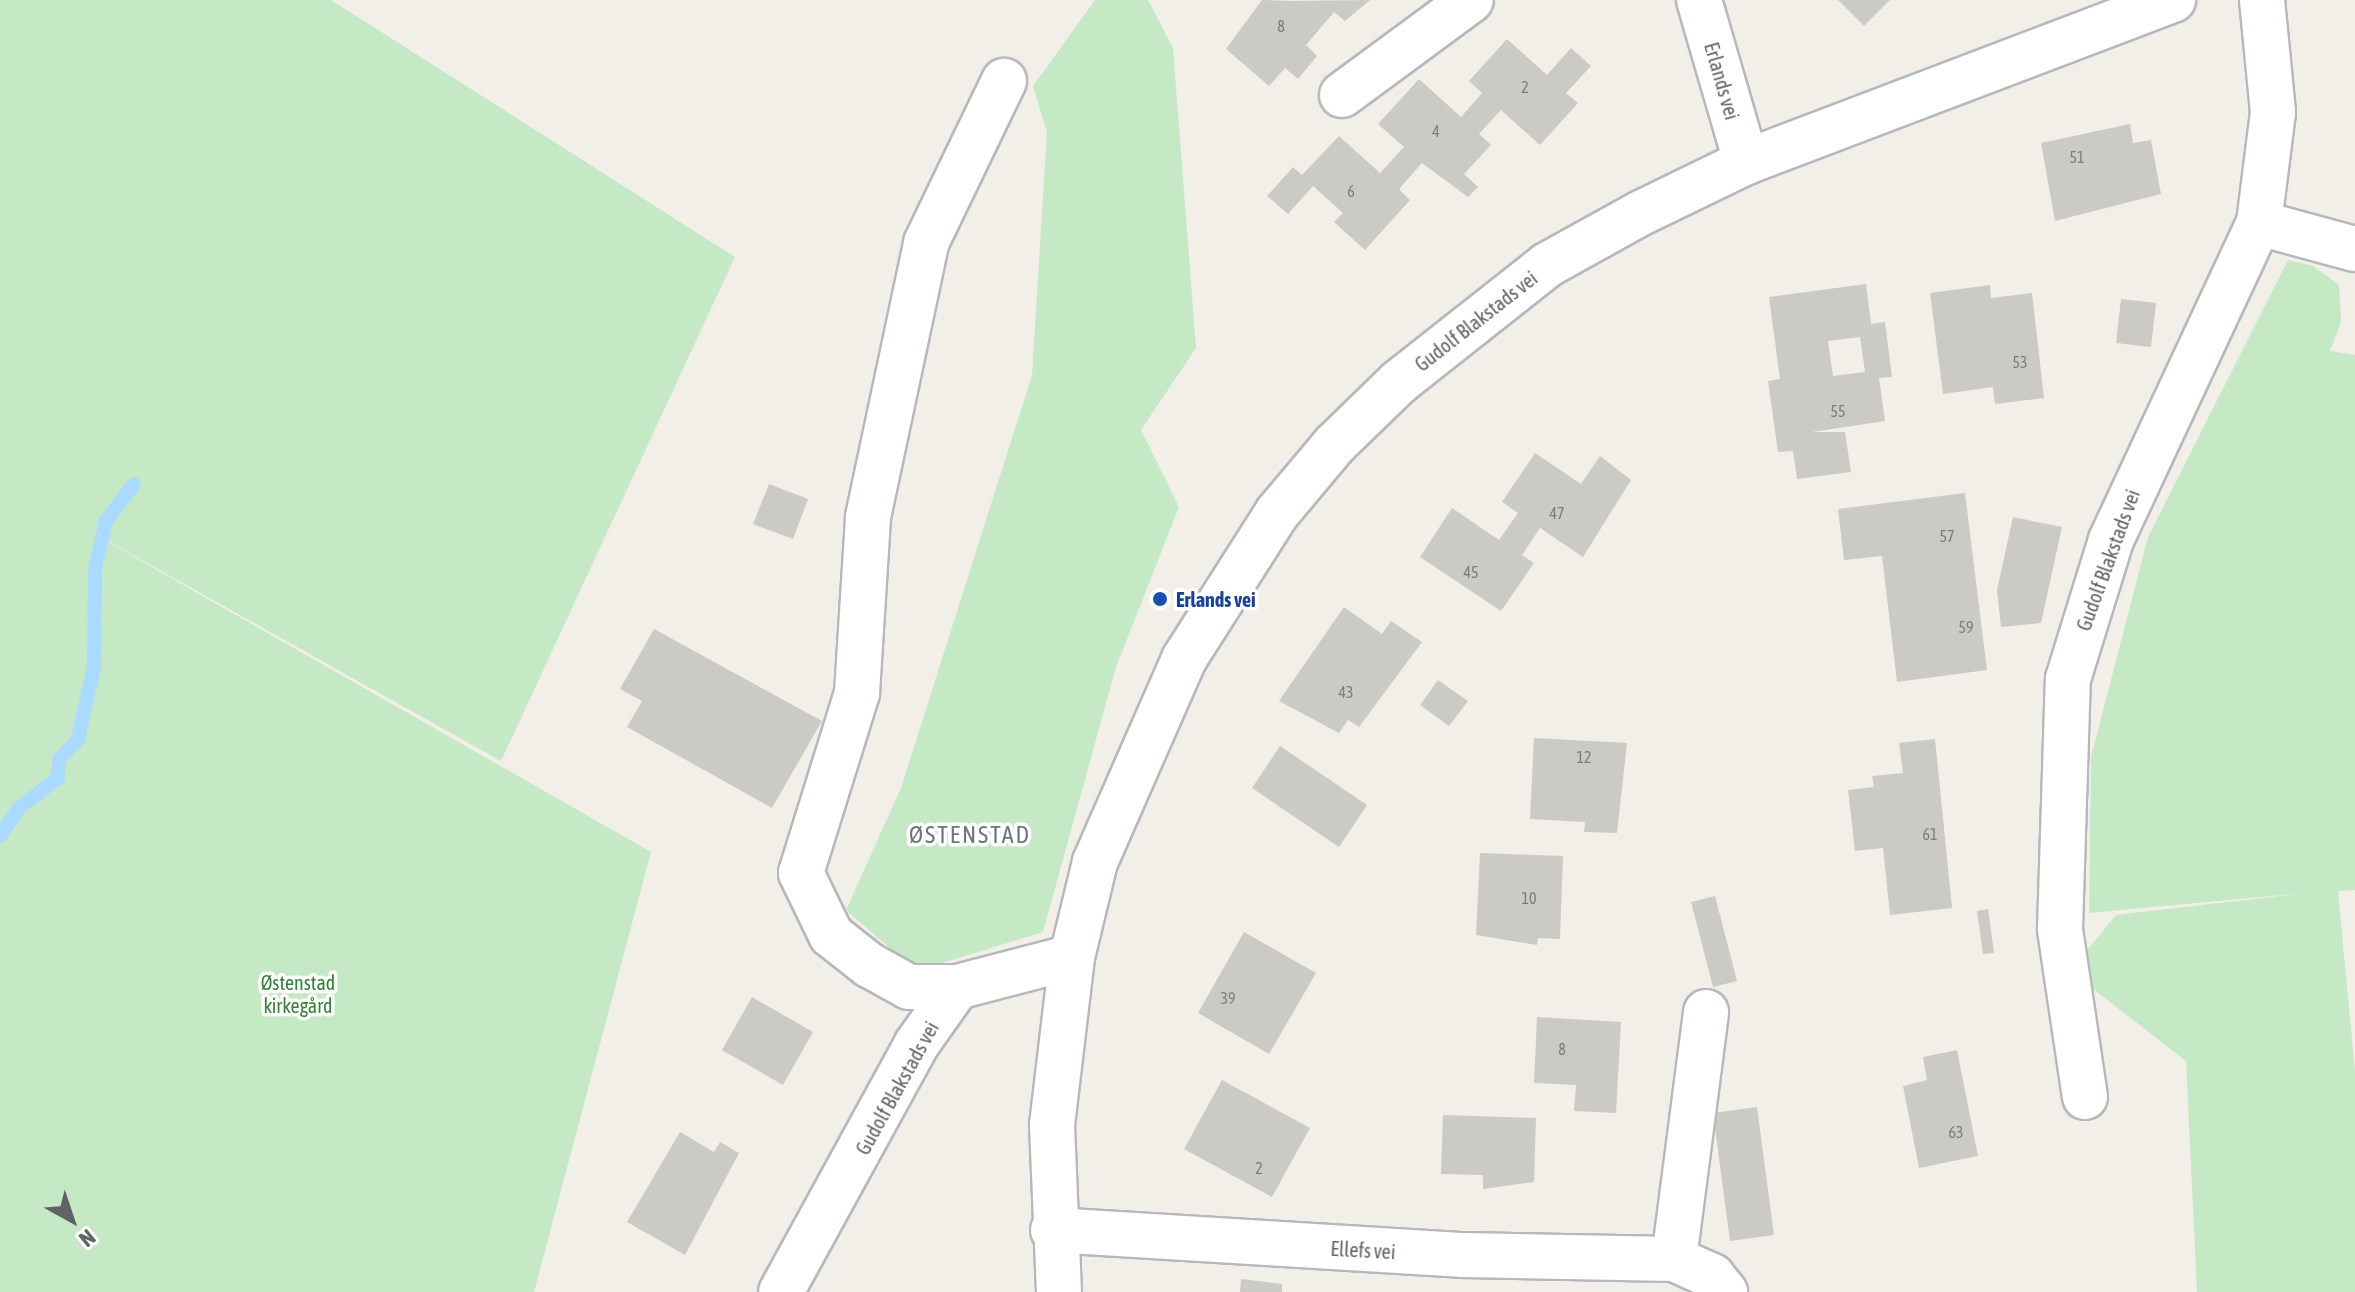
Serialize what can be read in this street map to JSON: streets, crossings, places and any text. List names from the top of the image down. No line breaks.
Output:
{"streets":{"street":["Erlands vei","Gudolf Blakstads vei","Ellefs vei"]},"crossings":[["Erlands vei","Gudolf Blakstads vei"],["Gudolf Blakstads vei","Ellefs vei"]],"districts":["ØSTENSTAD"],"parks":["Østenstad kirkegård"],"places":["Erlands vei"],"house_numbers":["8","2","4","51","6","53","55","47","57","45","59","43","12","61","10","39","8","63","2"],"north":"bottom right"}
